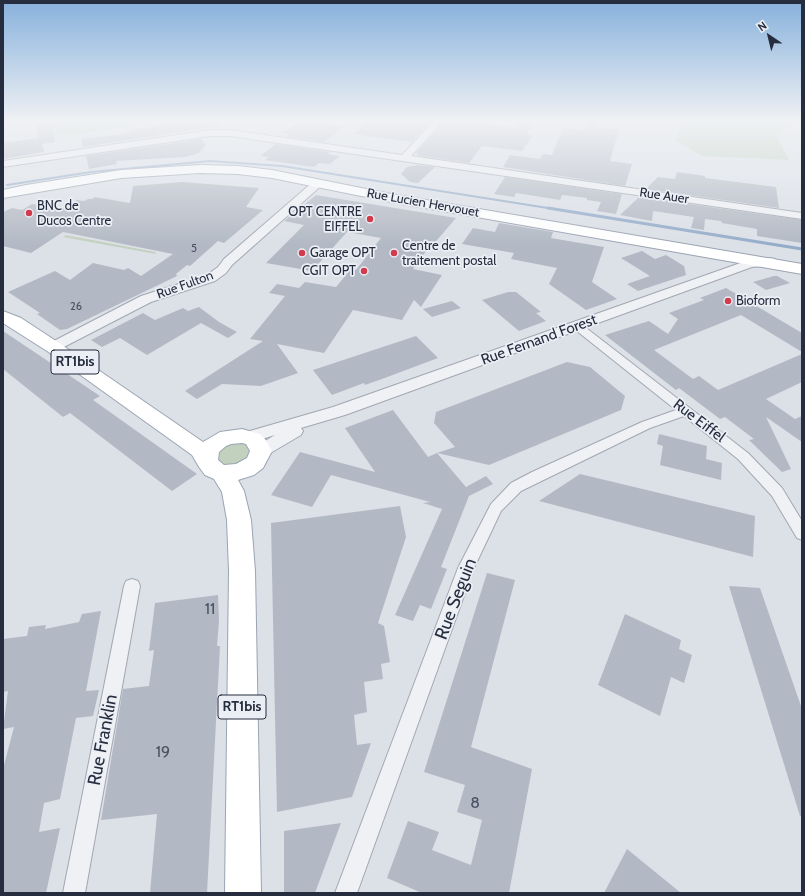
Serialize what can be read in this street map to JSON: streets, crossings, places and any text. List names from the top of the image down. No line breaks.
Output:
{"streets":{"main road":["Rue Lucien Hervouet","RT1bis"],"street":["Rue Auer","Rue Fulton","Rue Fernand Forest","Rue Eiffel","Rue Seguin","Rue Franklin"]},"crossings":[["Rue Lucien Hervouet","Rue Fulton"],["Rue Lucien Hervouet","Rue Fernand Forest"],["Rue Fulton","RT1bis"],["Rue Fernand Forest","RT1bis"],["Rue Fernand Forest","Rue Eiffel"],["Rue Eiffel","Rue Seguin"]],"places":["BNC de Ducos Centre","OPT CENTRE EIFFEL","Garage OPT","Centre de traitement postal","CGIT OPT","Bioform"],"house_numbers":["5","26","11","19","8"],"north":"top left"}
